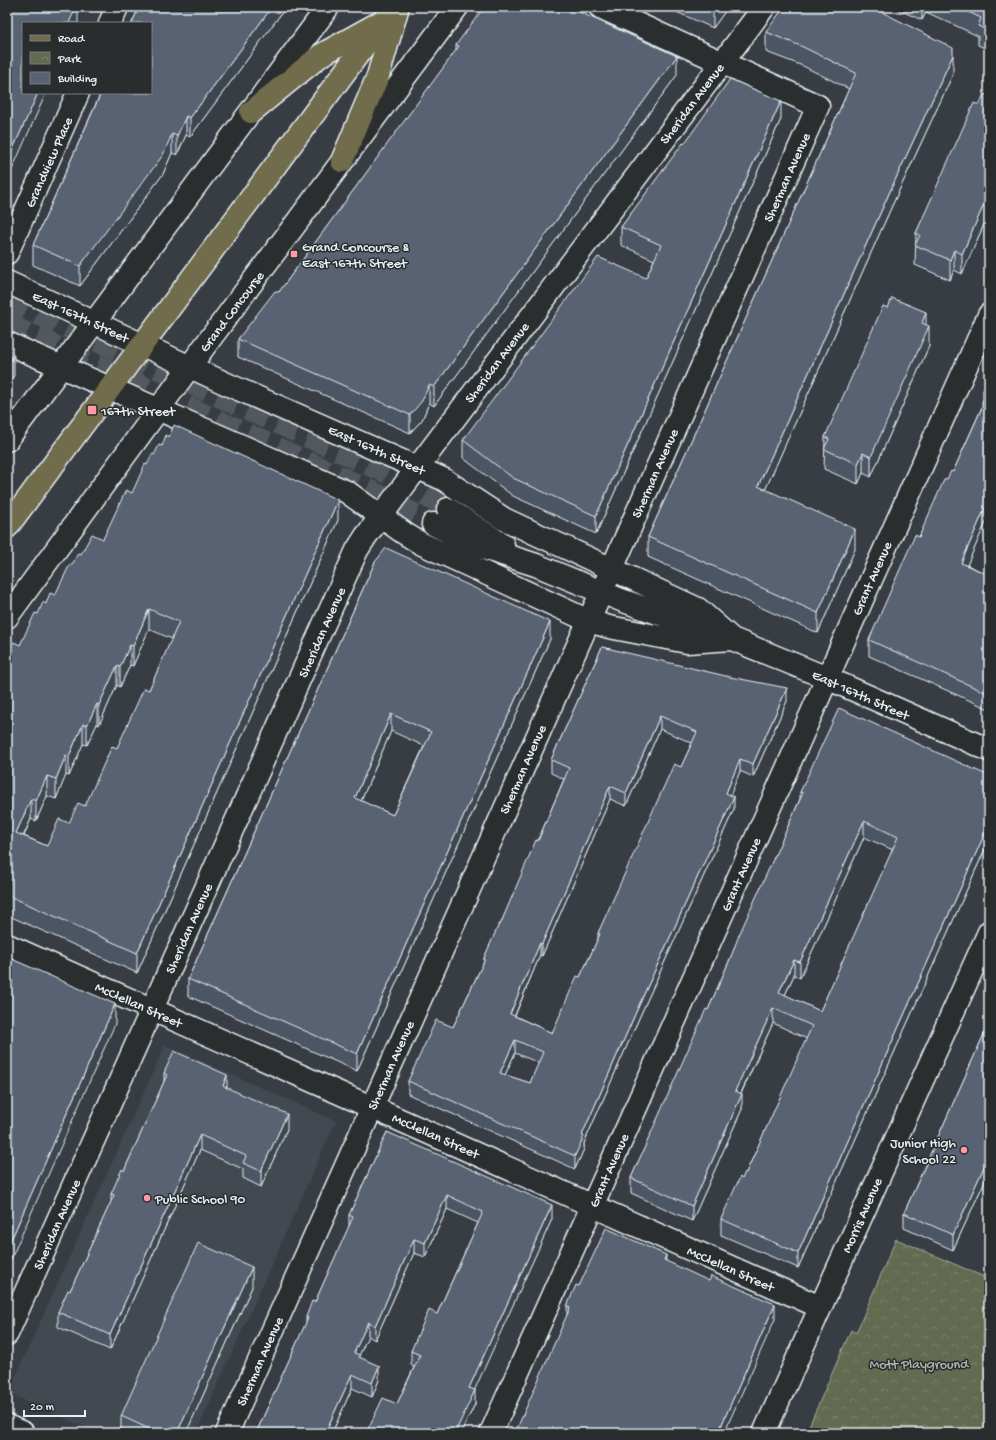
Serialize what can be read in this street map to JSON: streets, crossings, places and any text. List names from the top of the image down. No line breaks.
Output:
{"streets":{"street":["Sheridan Avenue","Grandview Place","Sherman Avenue","Grand Concourse","East 167th Street","Grant Avenue","McClellan Street","Morris Avenue"]},"crossings":[["Sheridan Avenue","Sherman Avenue"],["Sheridan Avenue","East 167th Street"],["Sheridan Avenue","McClellan Street"],["Sherman Avenue","East 167th Street"],["Sherman Avenue","McClellan Street"],["Grand Concourse","East 167th Street"],["East 167th Street","Grant Avenue"],["Grant Avenue","McClellan Street"],["McClellan Street","Morris Avenue"]],"parks":["Mott Playground"],"places":{"transit":["Grand Concourse & East 167th Street","167th Street"],"other":["Junior High School 22","Public School 90"]},"legend":["Road","Park","Building"],"scale_bar":"20 m"}
